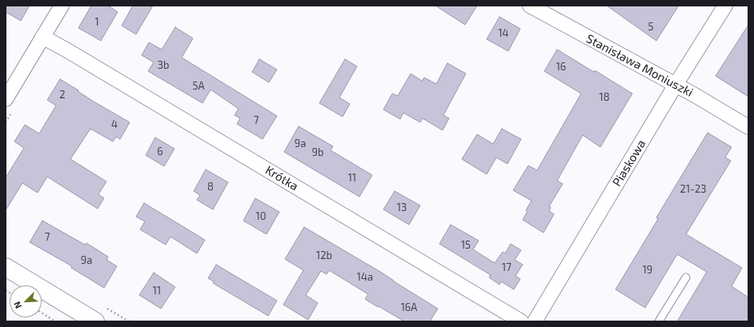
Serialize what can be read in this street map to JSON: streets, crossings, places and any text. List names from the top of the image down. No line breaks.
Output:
{"streets":{"street":["Stanisława Moniuszki","Piaskowa","Krótka"]},"crossings":[["Stanisława Moniuszki","Piaskowa"]],"house_numbers":["1","5","14","3b","16","5A","2","18","7","4","9a","6","9b","11","8","21-23","13","10","7","15","12b","9a","17","19","14a","11","16A"],"north":"bottom left"}
